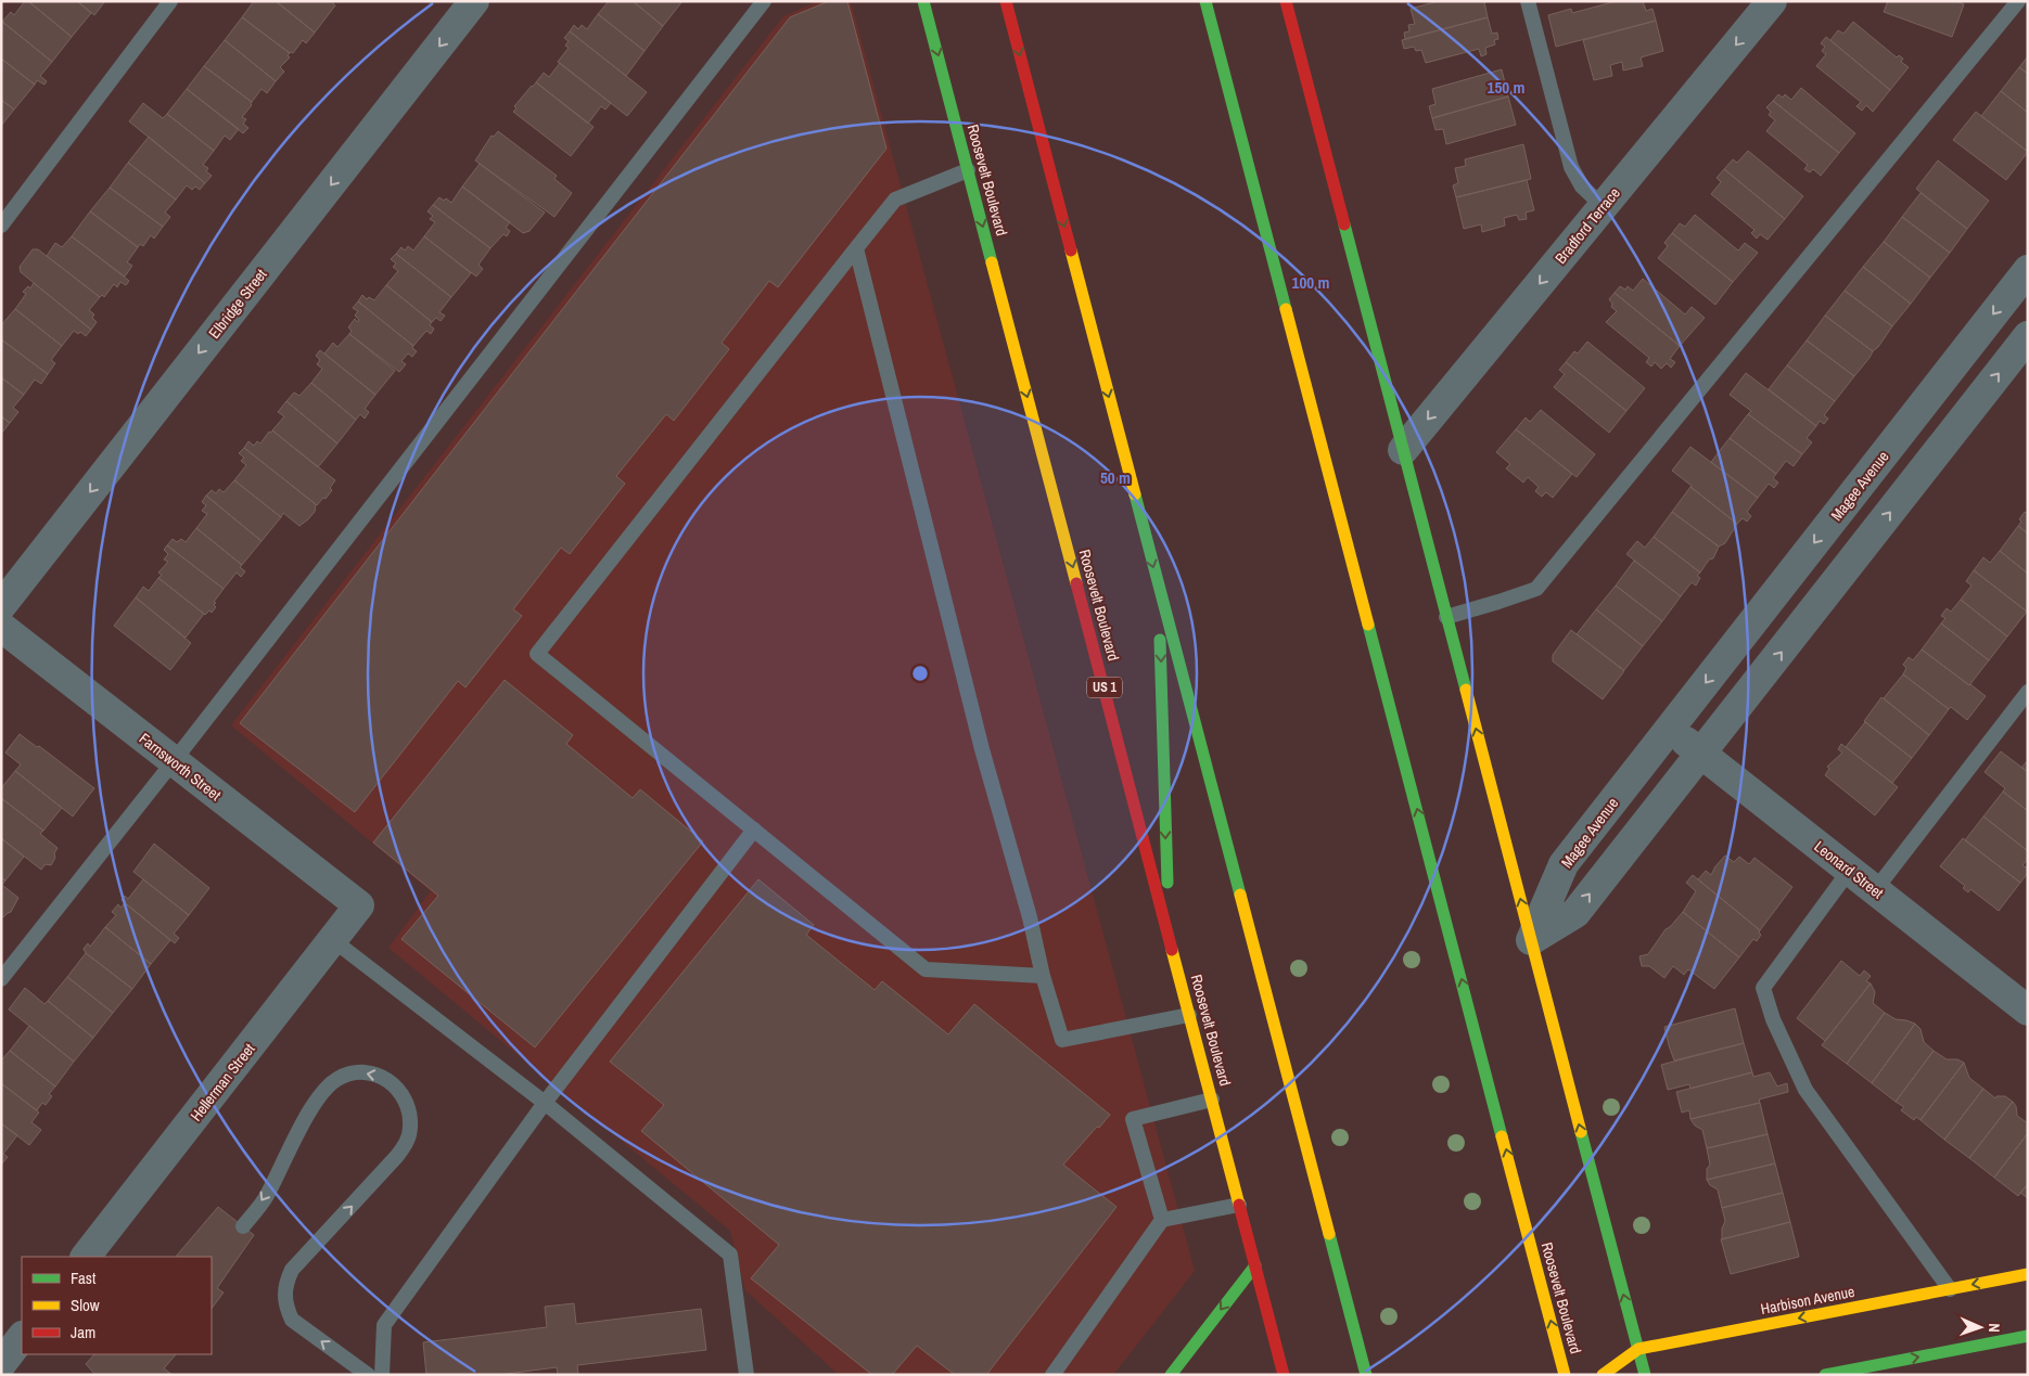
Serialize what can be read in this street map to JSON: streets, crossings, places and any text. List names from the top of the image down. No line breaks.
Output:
{"streets":{"main road":["Roosevelt Boulevard","US 1","Harbison Avenue"],"street":["Bradford Terrace","Elbridge Street","Magee Avenue","Farnsworth Street","Leonard Street","Hellerman Street"]},"crossings":[["Magee Avenue","Leonard Street"],["Farnsworth Street","Hellerman Street"]],"one_way":["Bradford Terrace","Elbridge Street"],"legend":["Fast","Slow","Jam"],"north":"right","rings":["150 m","100 m","50 m"]}
